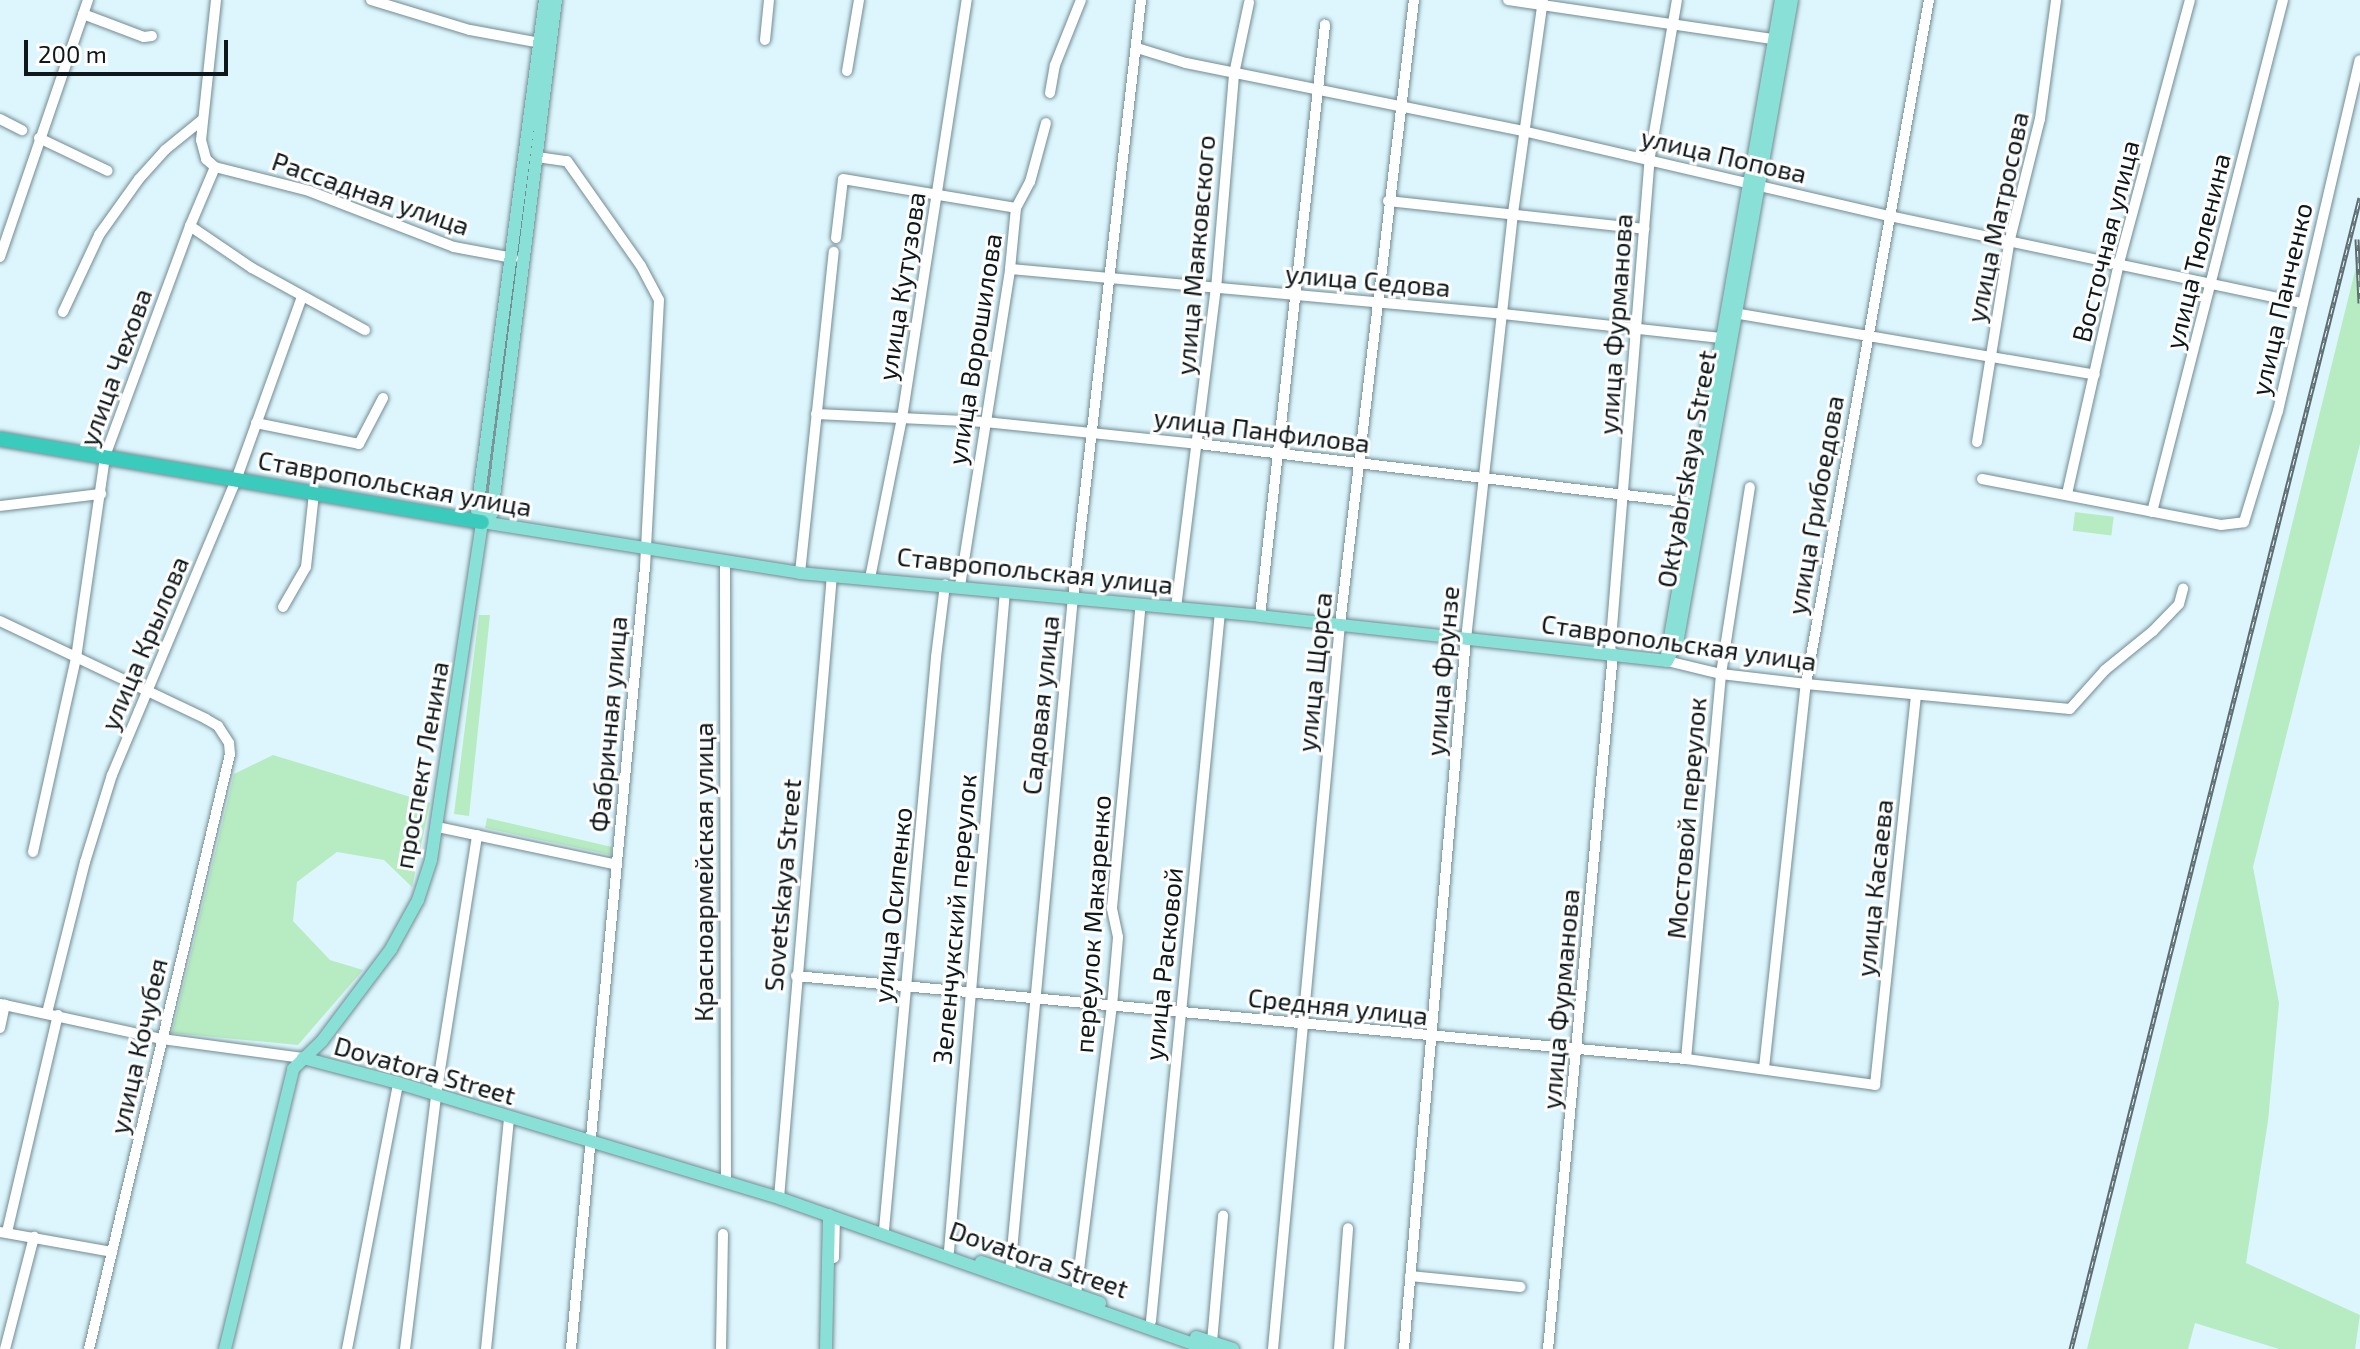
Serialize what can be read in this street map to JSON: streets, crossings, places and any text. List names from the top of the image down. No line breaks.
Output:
{"streets":{"highway":["Ставропольская улица"],"main road":["Oktyabrskaya Street","проспект Ленина","Dovatora Street"],"street":["улица Попова","Рассадная улица","улица Матросова","Восточная улица","улица Тюленина","улица Маяковского","улица Седова","улица Кутузова","улица Панченко","улица Фурманова","улица Ворошилова","улица Чехова","улица Панфилова","улица Грибоедова","улица Крылова","улица Фрунзе","улица Щорса","Садовая улица","Фабричная улица","Мостовой переулок","Красноармейская улица","Sovetskaya Street","улица Касаева","улица Осипенко","Зеленчукский переулок","переулок Макаренко","улица Расковой","Средняя улица","улица Кочубея"]},"crossings":[["улица Попова","улица Матросова"],["улица Попова","Восточная улица"],["улица Попова","улица Тюленина"],["улица Попова","улица Маяковского"],["улица Попова","улица Панченко"],["улица Попова","улица Фурманова"],["улица Попова","Oktyabrskaya Street"],["улица Попова","улица Грибоедова"],["улица Попова","улица Фрунзе"],["улица Попова","улица Щорса"],["улица Попова","Садовая улица"],["Рассадная улица","улица Чехова"],["Рассадная улица","проспект Ленина"],["улица Тюленина","улица Панченко"],["улица Маяковского","улица Седова"],["улица Маяковского","улица Панфилова"],["улица Маяковского","Ставропольская улица"],["улица Седова","улица Фурманова"],["улица Седова","улица Ворошилова"],["улица Седова","Oktyabrskaya Street"],["улица Седова","улица Фрунзе"],["улица Седова","улица Щорса"],["улица Седова","Садовая улица"],["улица Кутузова","улица Панфилова"],["улица Кутузова","Ставропольская улица"],["улица Фурманова","улица Панфилова"],["улица Фурманова","Ставропольская улица"],["улица Фурманова","Средняя улица"],["улица Ворошилова","улица Панфилова"],["улица Ворошилова","Ставропольская улица"],["улица Чехова","Ставропольская улица"],["улица Панфилова","Oktyabrskaya Street"],["улица Панфилова","улица Фрунзе"],["улица Панфилова","улица Щорса"],["улица Панфилова","Садовая улица"],["Oktyabrskaya Street","Ставропольская улица"],["Ставропольская улица","улица Грибоедова"],["Ставропольская улица","улица Крылова"],["Ставропольская улица","улица Фрунзе"],["Ставропольская улица","улица Щорса"],["Ставропольская улица","Садовая улица"],["Ставропольская улица","Фабричная улица"],["Ставропольская улица","проспект Ленина"],["Ставропольская улица","Мостовой переулок"],["Ставропольская улица","Красноармейская улица"],["Ставропольская улица","Sovetskaya Street"],["Ставропольская улица","улица Касаева"],["Ставропольская улица","улица Осипенко"],["Ставропольская улица","Зеленчукский переулок"],["Ставропольская улица","переулок Макаренко"],["Ставропольская улица","улица Расковой"],["улица Грибоедова","Средняя улица"],["улица Крылова","улица Кочубея"],["улица Крылова","Dovatora Street"],["улица Фрунзе","Средняя улица"],["улица Щорса","Средняя улица"],["Садовая улица","Средняя улица"],["Садовая улица","Dovatora Street"],["Фабричная улица","проспект Ленина"],["Фабричная улица","Dovatora Street"],["проспект Ленина","Dovatora Street"],["Мостовой переулок","Средняя улица"],["Красноармейская улица","Dovatora Street"],["Sovetskaya Street","Средняя улица"],["Sovetskaya Street","Dovatora Street"],["улица Касаева","Средняя улица"],["улица Осипенко","Средняя улица"],["улица Осипенко","Dovatora Street"],["Зеленчукский переулок","Средняя улица"],["Зеленчукский переулок","Dovatora Street"],["переулок Макаренко","Средняя улица"],["переулок Макаренко","Dovatora Street"],["улица Расковой","Средняя улица"],["улица Расковой","Dovatora Street"],["улица Кочубея","Dovatora Street"]],"scale_bar":"200 m"}
